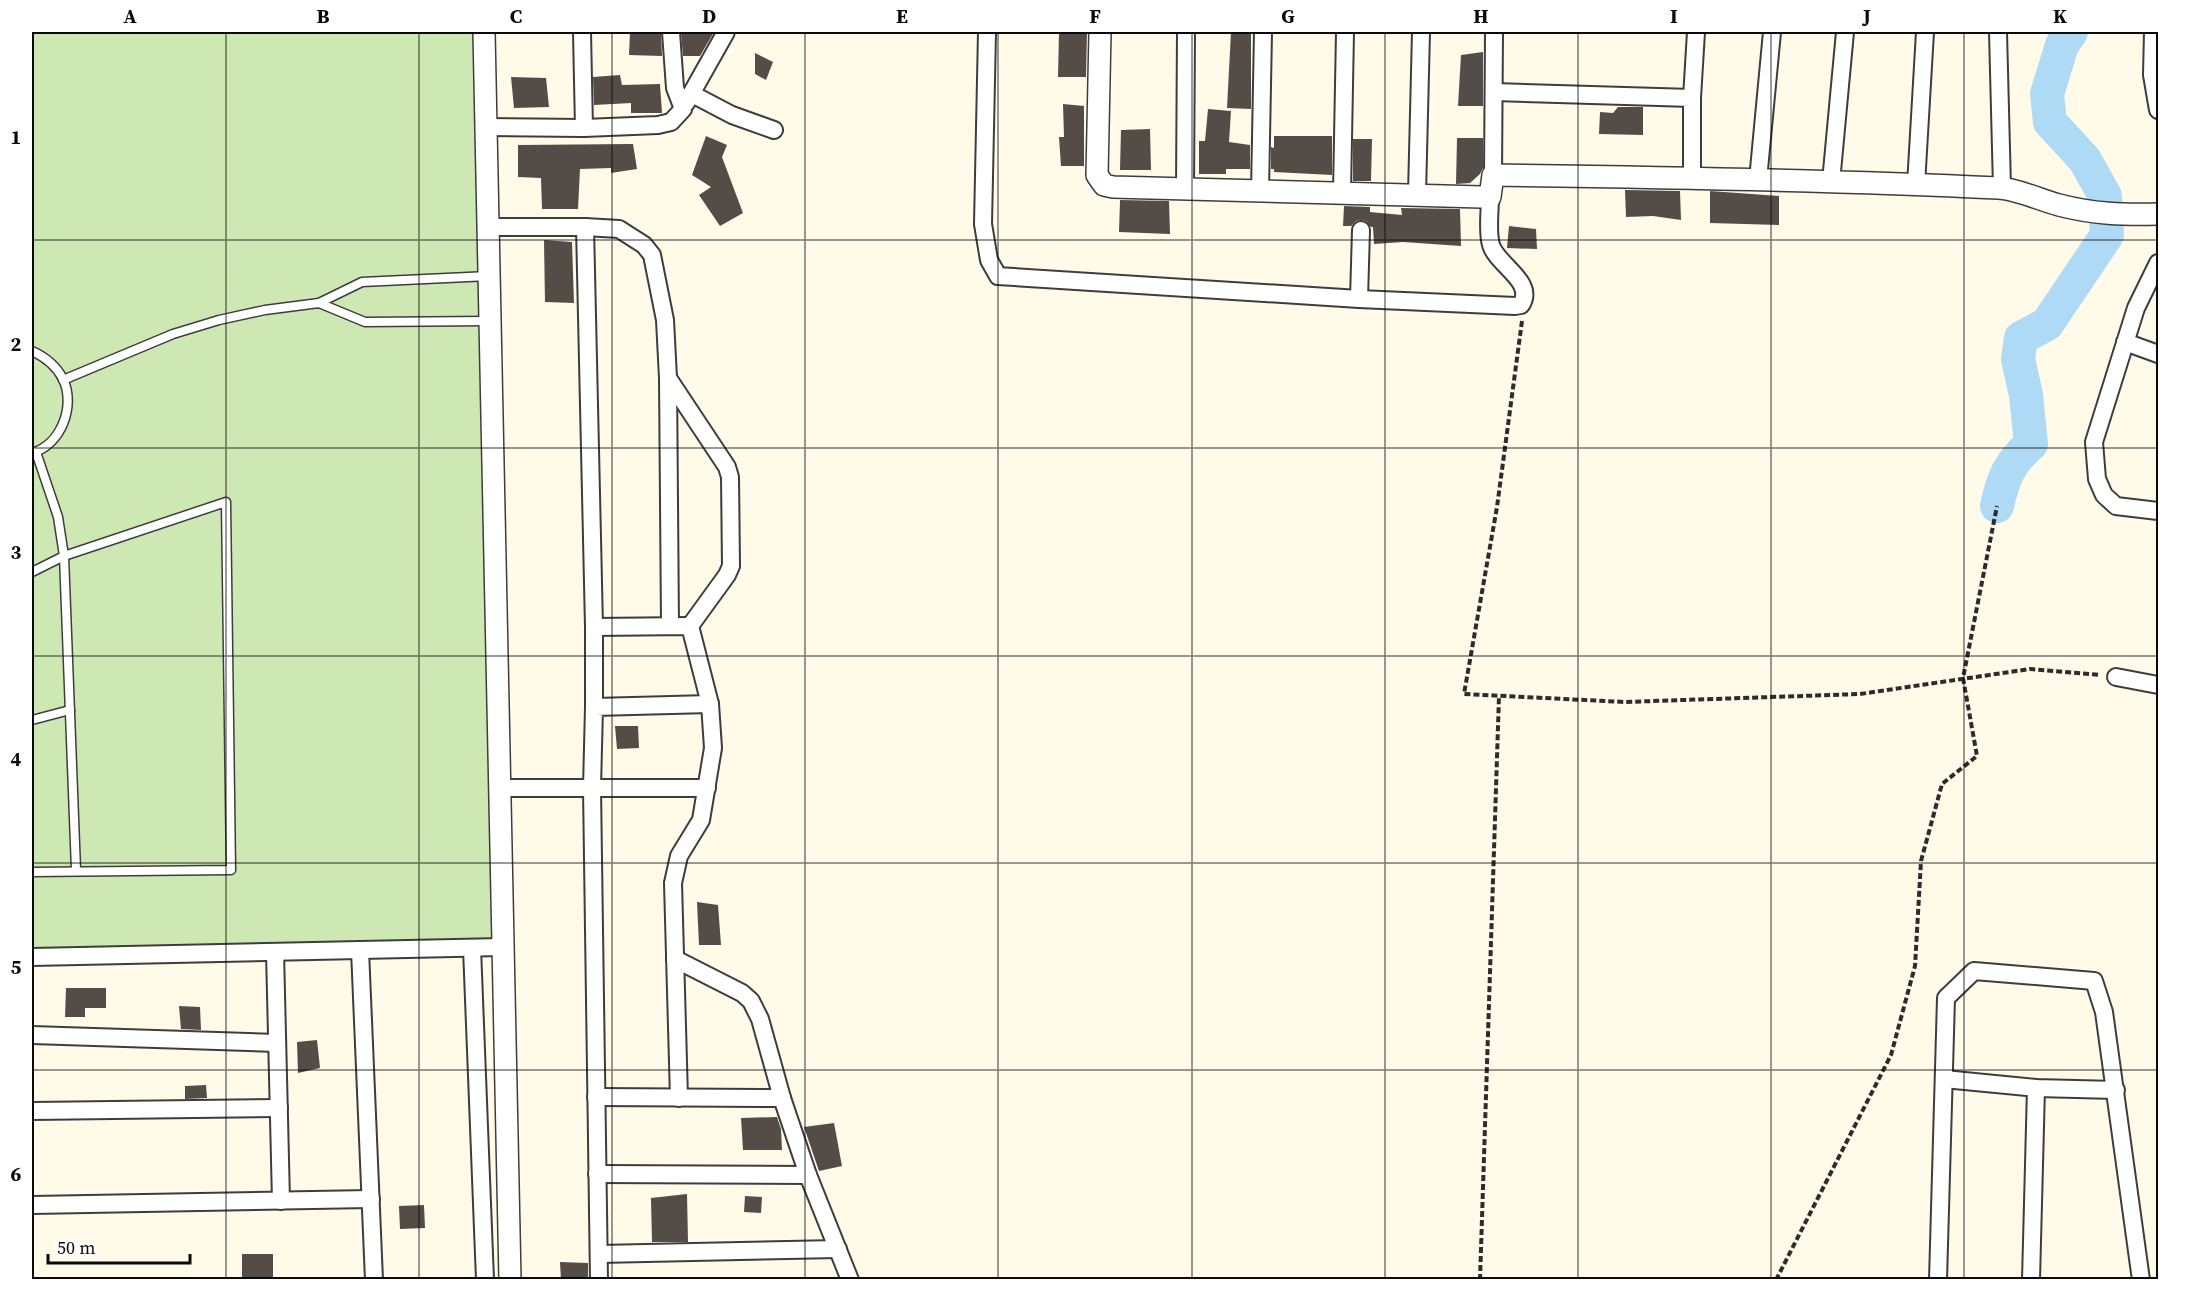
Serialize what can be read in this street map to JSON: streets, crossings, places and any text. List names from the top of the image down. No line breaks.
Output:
{"scale_bar":"50 m","grid":{"columns":["A","B","C","D","E","F","G","H","I","J","K"],"rows":["1","2","3","4","5","6"]}}
